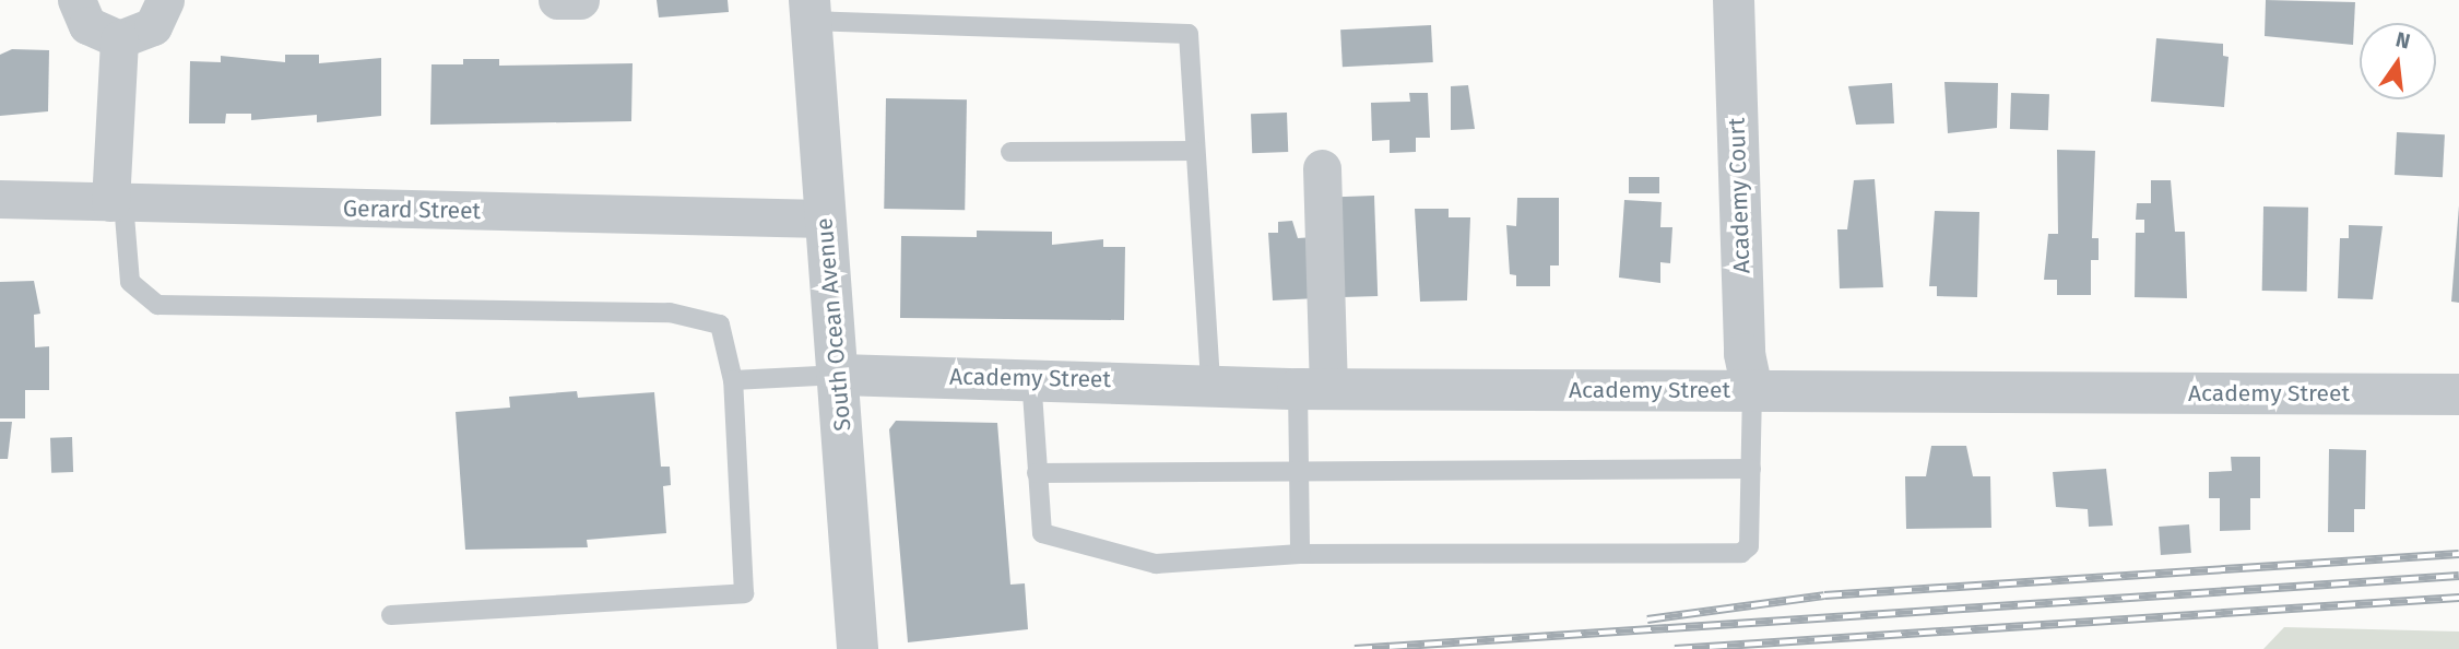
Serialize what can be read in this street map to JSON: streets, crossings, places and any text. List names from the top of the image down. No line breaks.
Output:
{"streets":{"street":["Academy Court","Gerard Street","South Ocean Avenue","Academy Street"]},"crossings":[["Academy Court","Academy Street"],["Gerard Street","South Ocean Avenue"],["South Ocean Avenue","Academy Street"]],"north":"top"}
